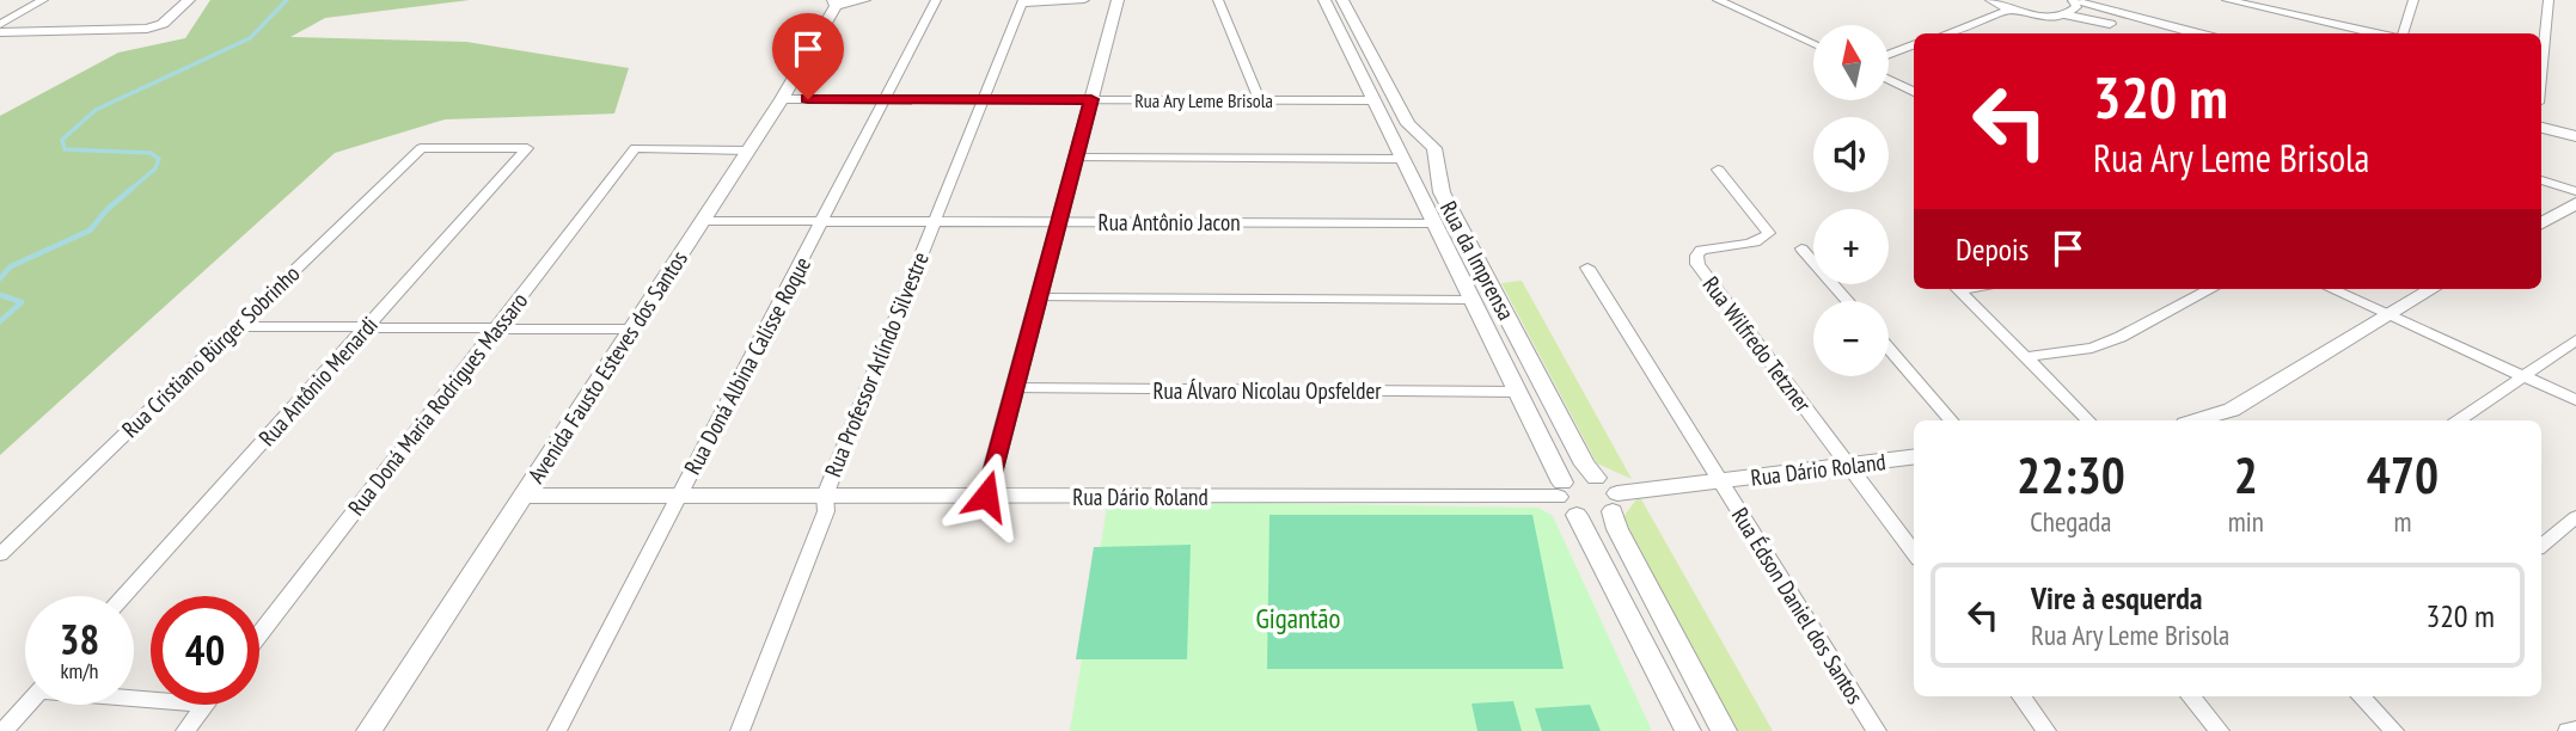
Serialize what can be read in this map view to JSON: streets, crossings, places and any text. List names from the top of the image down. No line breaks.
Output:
{"streets":{"street":["Rua Ary Leme Brisola","Rua Antônio Jacon","Rua da Imprensa","Rua Wilfredo Tetzner","Rua Cristiano Bürger Sobrinho","Rua Professor Arlíndo Silvestre","Rua Doná Albina Calisse Roque","Avenida Fausto Esteves dos Santos","Rua Antônio Menardi","Rua Álvaro Nicolau Opsfelder","Rua Doná Maria Rodrigues Massaro","Rua Dário Roland","Rua Édson Daniel dos Santos"]},"crossings":[["Rua Ary Leme Brisola","Rua da Imprensa"],["Rua Ary Leme Brisola","Rua Professor Arlíndo Silvestre"],["Rua Ary Leme Brisola","Rua Doná Albina Calisse Roque"],["Rua Ary Leme Brisola","Avenida Fausto Esteves dos Santos"],["Rua Antônio Jacon","Rua da Imprensa"],["Rua Antônio Jacon","Rua Professor Arlíndo Silvestre"],["Rua Antônio Jacon","Rua Doná Albina Calisse Roque"],["Rua Antônio Jacon","Avenida Fausto Esteves dos Santos"],["Rua da Imprensa","Rua Álvaro Nicolau Opsfelder"],["Rua da Imprensa","Rua Dário Roland"],["Rua Wilfredo Tetzner","Rua Dário Roland"],["Rua Cristiano Bürger Sobrinho","Rua Antônio Menardi"],["Rua Professor Arlíndo Silvestre","Rua Dário Roland"],["Rua Doná Albina Calisse Roque","Rua Dário Roland"],["Avenida Fausto Esteves dos Santos","Rua Doná Maria Rodrigues Massaro"],["Avenida Fausto Esteves dos Santos","Rua Dário Roland"],["Rua Dário Roland","Rua Édson Daniel dos Santos"]],"parks":["Gigantão"],"north":"top","page":{"map_buttons":["+","−"],"turn":["320 m","Rua Ary Leme Brisola"],"then":"Depois","eta":["22:30","Chegada","2","min","470","m"],"list":[{"name":"Vire à esquerda","note":"Rua Ary Leme Brisola","value":"320 m"}],"speed":"38 km/h","limit":"40"}}
